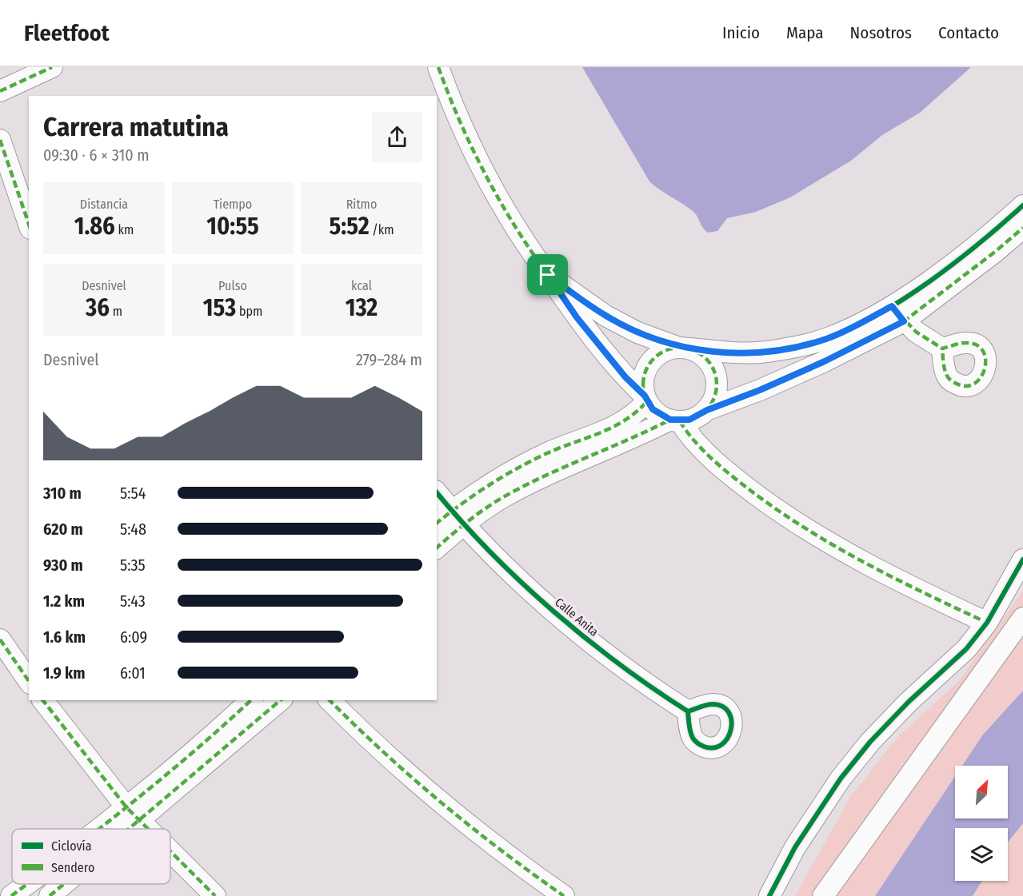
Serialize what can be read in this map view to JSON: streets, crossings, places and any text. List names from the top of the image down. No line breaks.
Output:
{"streets":{"street":["Calle Anita"]},"legend":["Ciclovía","Sendero"],"north":"top right","page":{"header":"Fleetfoot","nav":["Inicio","Mapa","Nosotros","Contacto"],"heading":["Carrera matutina","09:30 · 6 × 310 m"],"stats":[["Distancia","1.86 km"],["Tiempo","10:55"],["Ritmo","5:52 /km"],["Desnivel","36 m"],["Pulso","153 bpm"],["kcal","132"]],"chart":["Desnivel","279–284 m"],"list":[{"name":"310 m","note":"5:54"},{"name":"620 m","note":"5:48"},{"name":"930 m","note":"5:35"},{"name":"1.2 km","note":"5:43"},{"name":"1.6 km","note":"6:09"},{"name":"1.9 km","note":"6:01"}]}}
